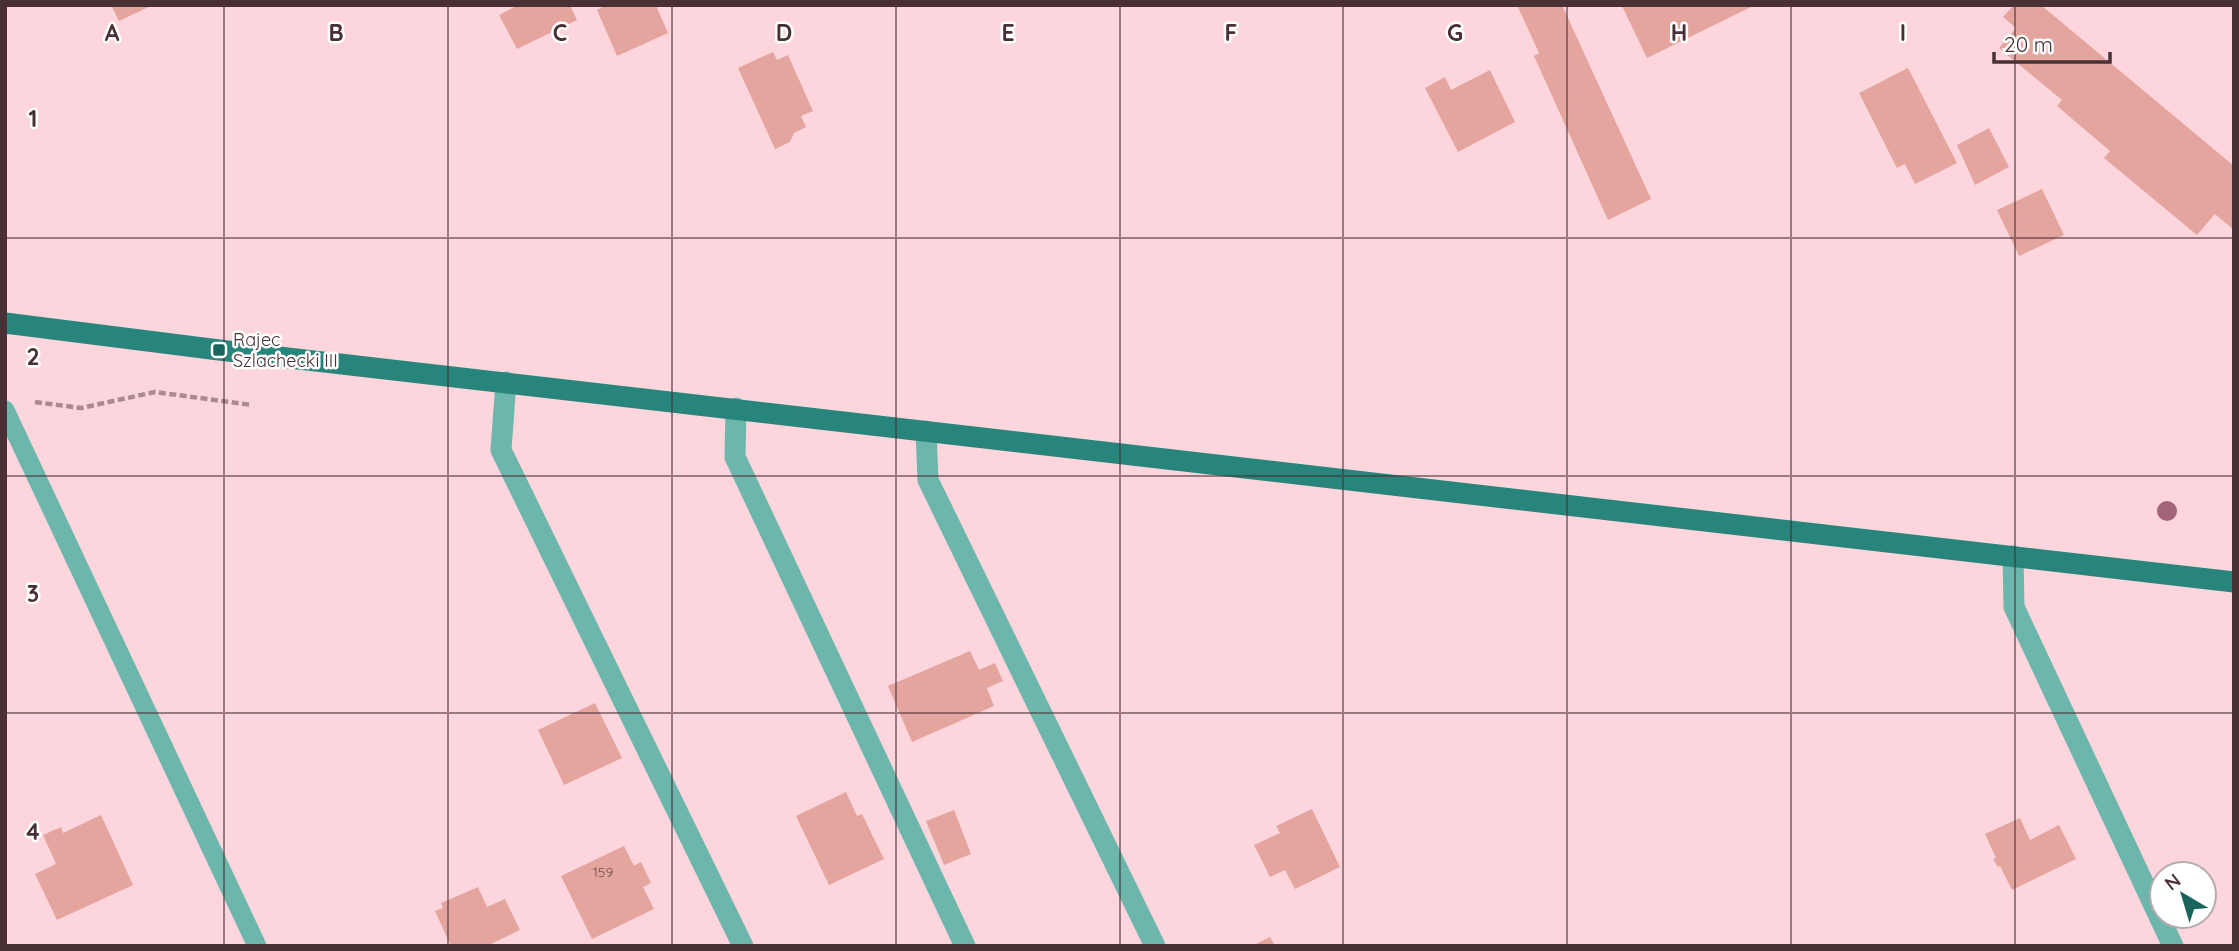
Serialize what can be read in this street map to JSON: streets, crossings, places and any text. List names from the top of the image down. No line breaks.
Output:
{"places":{"transit":["Rajec Szlachecki III"]},"house_numbers":["159"],"scale_bar":"20 m","north":"top left","grid":{"columns":["A","B","C","D","E","F","G","H","I"],"rows":["1","2","3","4"]}}
